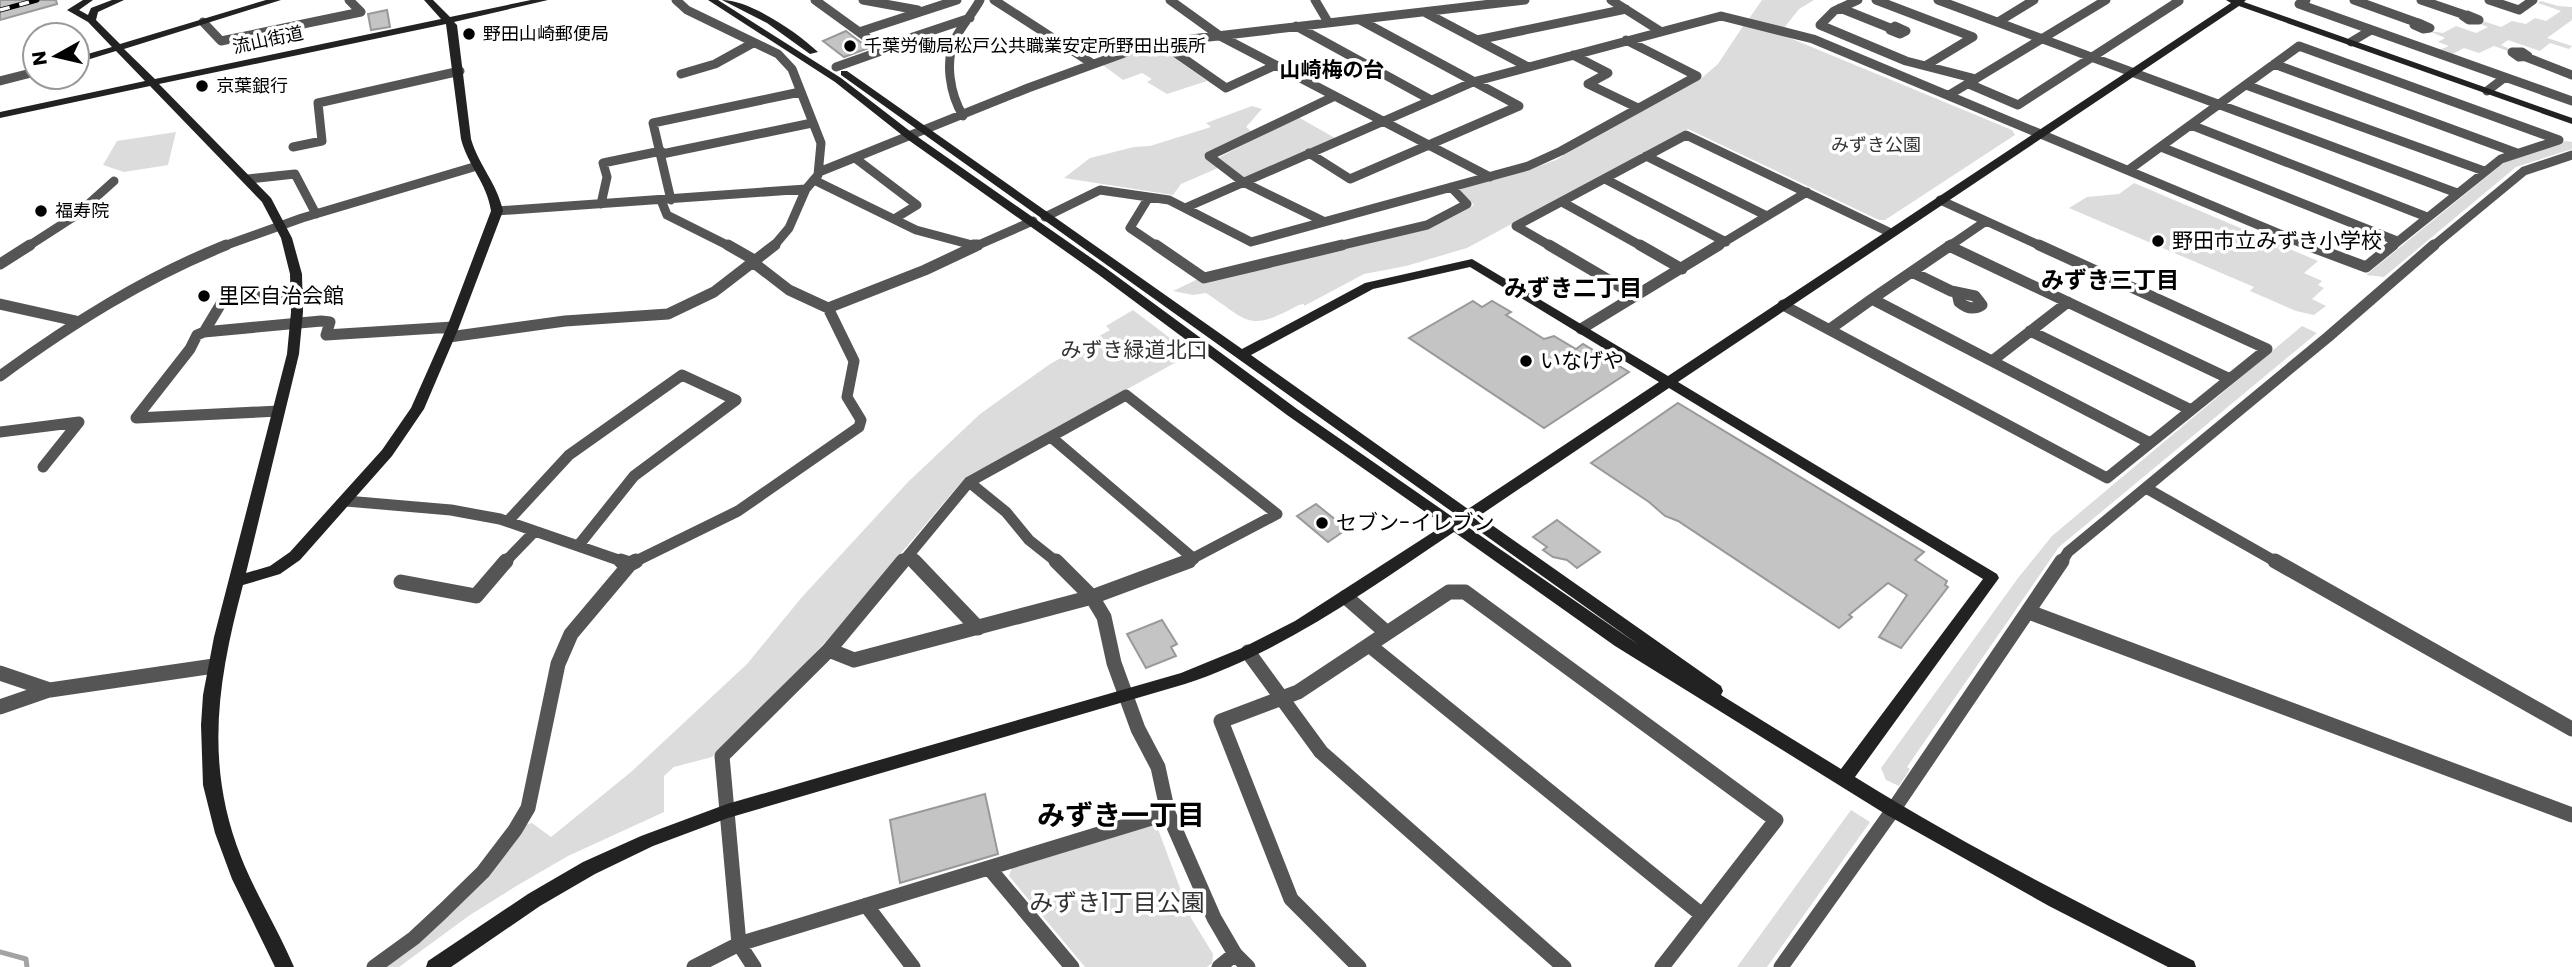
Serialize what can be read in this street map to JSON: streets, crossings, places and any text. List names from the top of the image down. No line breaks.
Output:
{"streets":{"street":["流山街道"]},"districts":["山崎梅の台","みずき三丁目","みずき二丁目","みずき一丁目"],"parks":["みずき公園","みずき緑道北口","みずき1丁目公園"],"places":["野田山崎郵便局","千葉労働局松戸公共職業安定所野田出張所","京葉銀行","福寿院","野田市立みずき小学校","里区自治会館","いなげや","セブン-イレブン"],"north":"left"}
